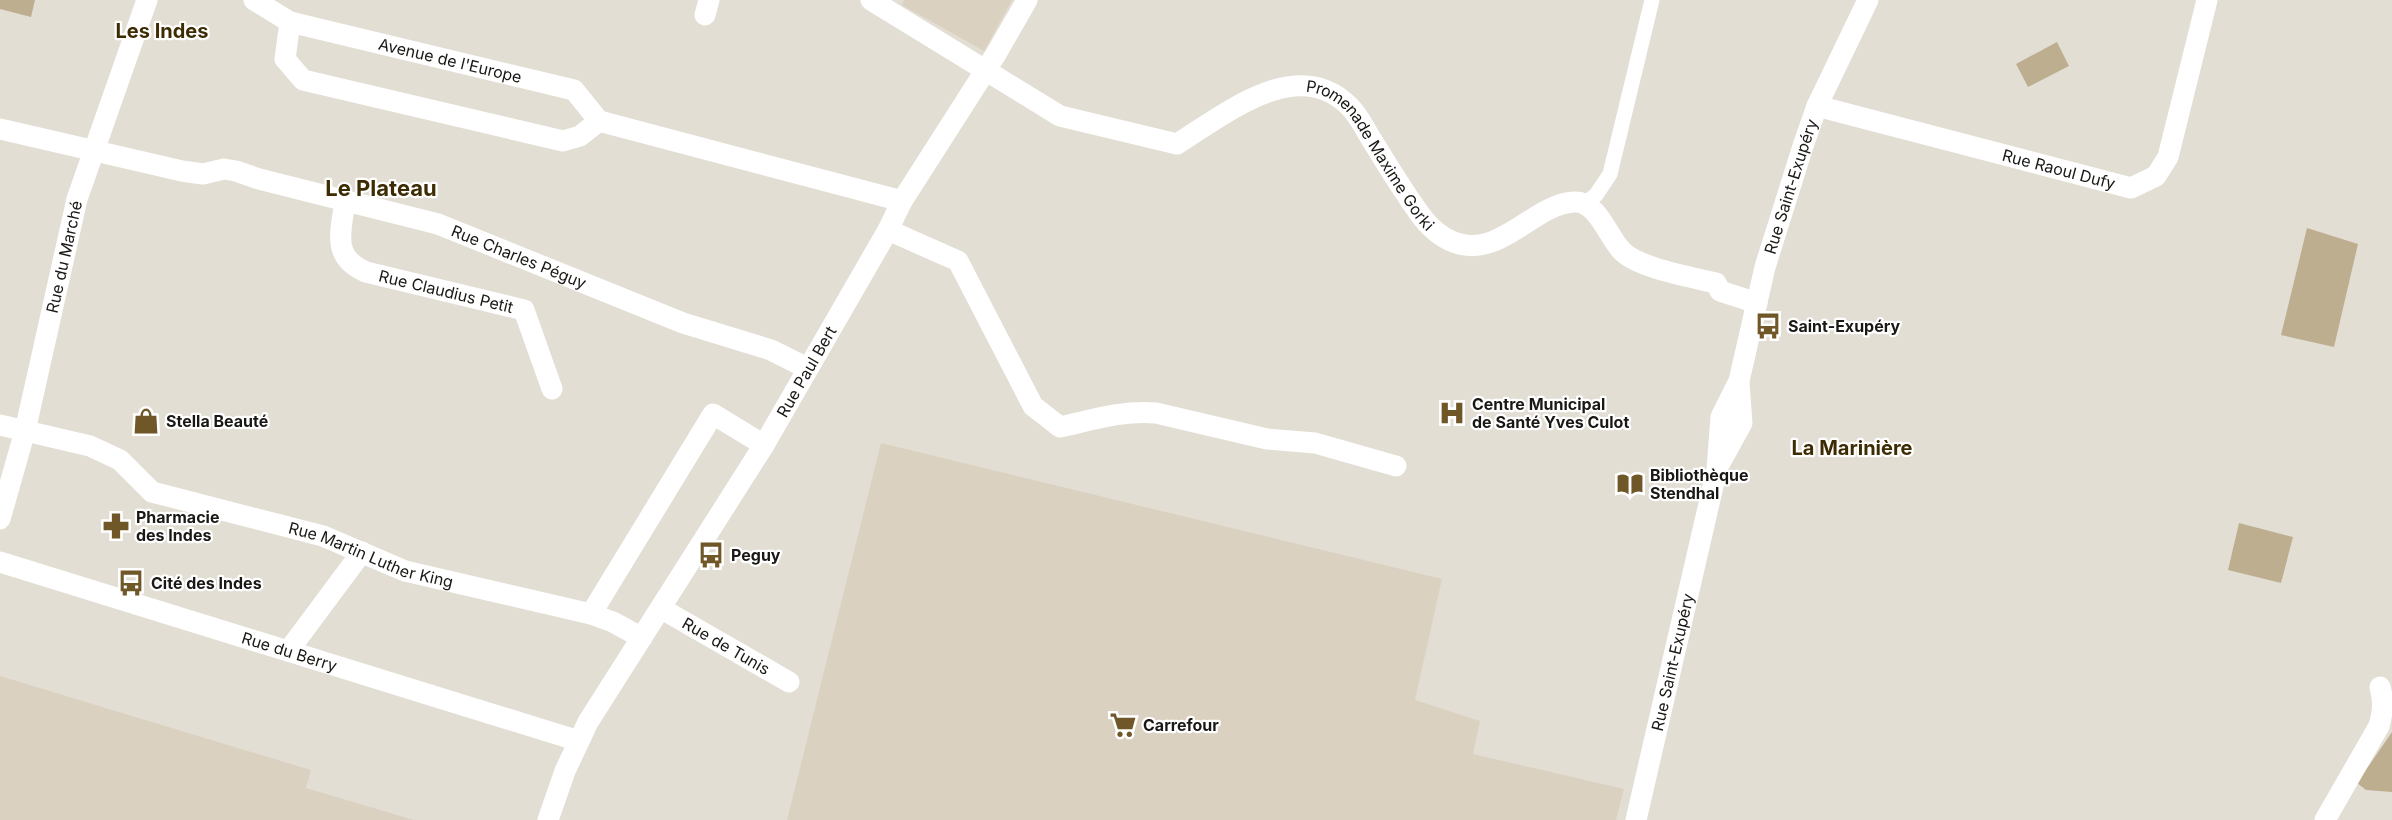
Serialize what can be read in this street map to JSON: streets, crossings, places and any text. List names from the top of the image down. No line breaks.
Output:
{"streets":{"street":["Avenue de l'Europe","Promenade Maxime Gorki","Rue Raoul Dufy","Rue Saint-Exupéry","Rue du Marché","Rue Charles Péguy","Rue Claudius Petit","Rue Paul Bert","Rue Martin Luther King","Rue de Tunis","Rue du Berry"]},"crossings":[["Promenade Maxime Gorki","Rue Paul Bert"],["Rue Raoul Dufy","Rue Saint-Exupéry"],["Rue du Marché","Rue Charles Péguy"],["Rue du Marché","Rue Martin Luther King"],["Rue Charles Péguy","Rue Claudius Petit"],["Rue Charles Péguy","Rue Paul Bert"],["Rue Paul Bert","Rue Martin Luther King"],["Rue Paul Bert","Rue de Tunis"],["Rue Paul Bert","Rue du Berry"]],"districts":["Les Indes","Le Plateau","La Marinière"],"places":{"bus stop":["Saint-Exupéry","Peguy","Cité des Indes"],"hospital":["Centre Municipal de Santé Yves Culot"],"shop":["Stella Beauté"],"library":["Bibliothèque Stendhal"],"pharmacy":["Pharmacie des Indes"],"supermarket":["Carrefour"]}}
